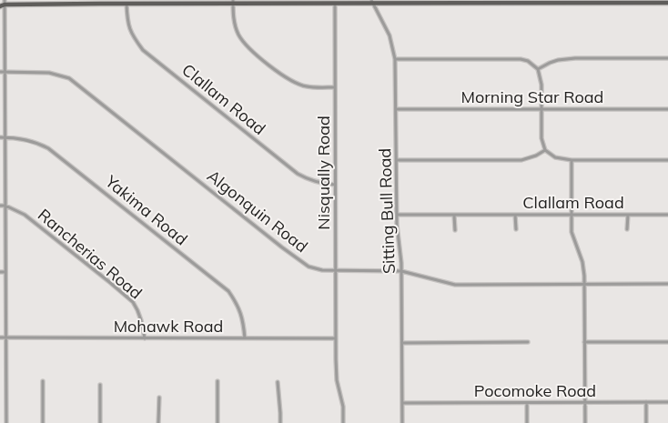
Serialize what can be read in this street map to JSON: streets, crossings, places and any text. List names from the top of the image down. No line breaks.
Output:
{"streets":{"street":["Morning Star Road","Clallam Road","Nisqually Road","Yakima Road","Algonquin Road","Sitting Bull Road","Rancherias Road","Mohawk Road","Pocomoke Road"]},"crossings":[["Morning Star Road","Sitting Bull Road"],["Clallam Road","Nisqually Road"],["Clallam Road","Sitting Bull Road"],["Nisqually Road","Algonquin Road"],["Nisqually Road","Mohawk Road"],["Yakima Road","Mohawk Road"],["Algonquin Road","Sitting Bull Road"],["Sitting Bull Road","Pocomoke Road"],["Rancherias Road","Mohawk Road"]]}
